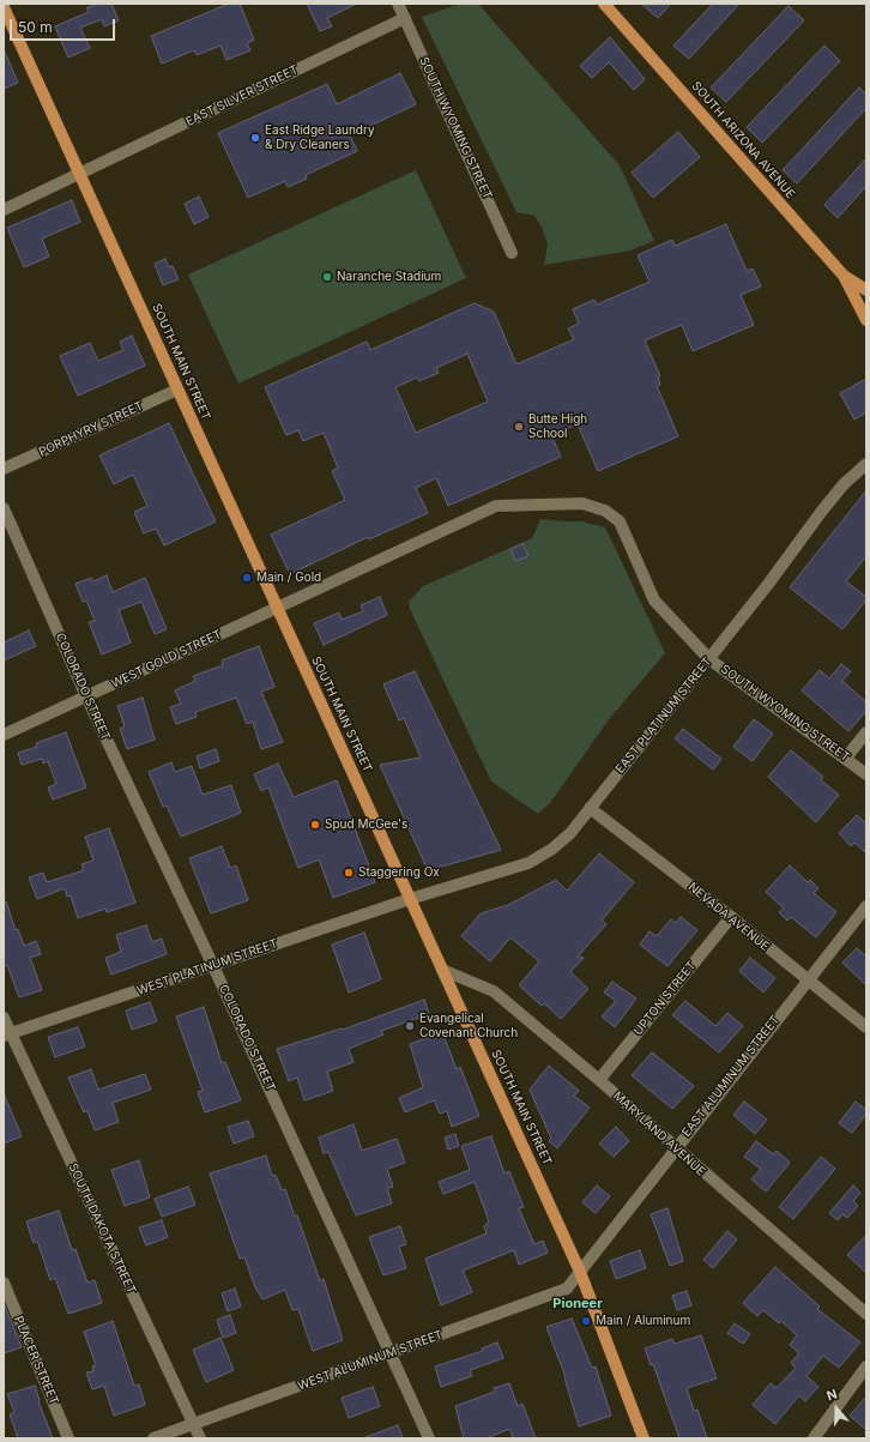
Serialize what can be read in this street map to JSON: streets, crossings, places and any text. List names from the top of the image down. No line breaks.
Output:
{"streets":{"main road":["SOUTH ARIZONA AVENUE","SOUTH MAIN STREET"],"street":["EAST SILVER STREET","SOUTH WYOMING STREET","PORPHYRY STREET","WEST GOLD STREET","COLORADO STREET","EAST PLATINUM STREET","NEVADA AVENUE","WEST PLATINUM STREET","UPTON STREET","EAST ALUMINUM STREET","MARYLAND AVENUE","SOUTH DAKOTA STREET","PLACER STREET","WEST ALUMINUM STREET"]},"crossings":[["EAST SILVER STREET","SOUTH WYOMING STREET"],["EAST SILVER STREET","SOUTH MAIN STREET"],["SOUTH WYOMING STREET","SOUTH MAIN STREET"],["SOUTH WYOMING STREET","WEST GOLD STREET"],["SOUTH WYOMING STREET","EAST PLATINUM STREET"],["SOUTH MAIN STREET","PORPHYRY STREET"],["SOUTH MAIN STREET","WEST GOLD STREET"],["SOUTH MAIN STREET","EAST PLATINUM STREET"],["SOUTH MAIN STREET","WEST PLATINUM STREET"],["SOUTH MAIN STREET","EAST ALUMINUM STREET"],["SOUTH MAIN STREET","MARYLAND AVENUE"],["SOUTH MAIN STREET","WEST ALUMINUM STREET"],["WEST GOLD STREET","COLORADO STREET"],["COLORADO STREET","WEST PLATINUM STREET"],["COLORADO STREET","WEST ALUMINUM STREET"],["EAST PLATINUM STREET","NEVADA AVENUE"],["EAST PLATINUM STREET","WEST PLATINUM STREET"],["NEVADA AVENUE","UPTON STREET"],["NEVADA AVENUE","EAST ALUMINUM STREET"],["WEST PLATINUM STREET","SOUTH DAKOTA STREET"],["UPTON STREET","MARYLAND AVENUE"],["EAST ALUMINUM STREET","MARYLAND AVENUE"],["EAST ALUMINUM STREET","WEST ALUMINUM STREET"],["SOUTH DAKOTA STREET","WEST ALUMINUM STREET"]],"districts":["Pioneer"],"places":["East Ridge Laundry & Dry Cleaners","Naranche Stadium","Butte High School","Main / Gold","Spud McGee's","Staggering Ox","Evangelical Covenant Church","Main / Aluminum"],"scale_bar":"50 m","north":"top"}
